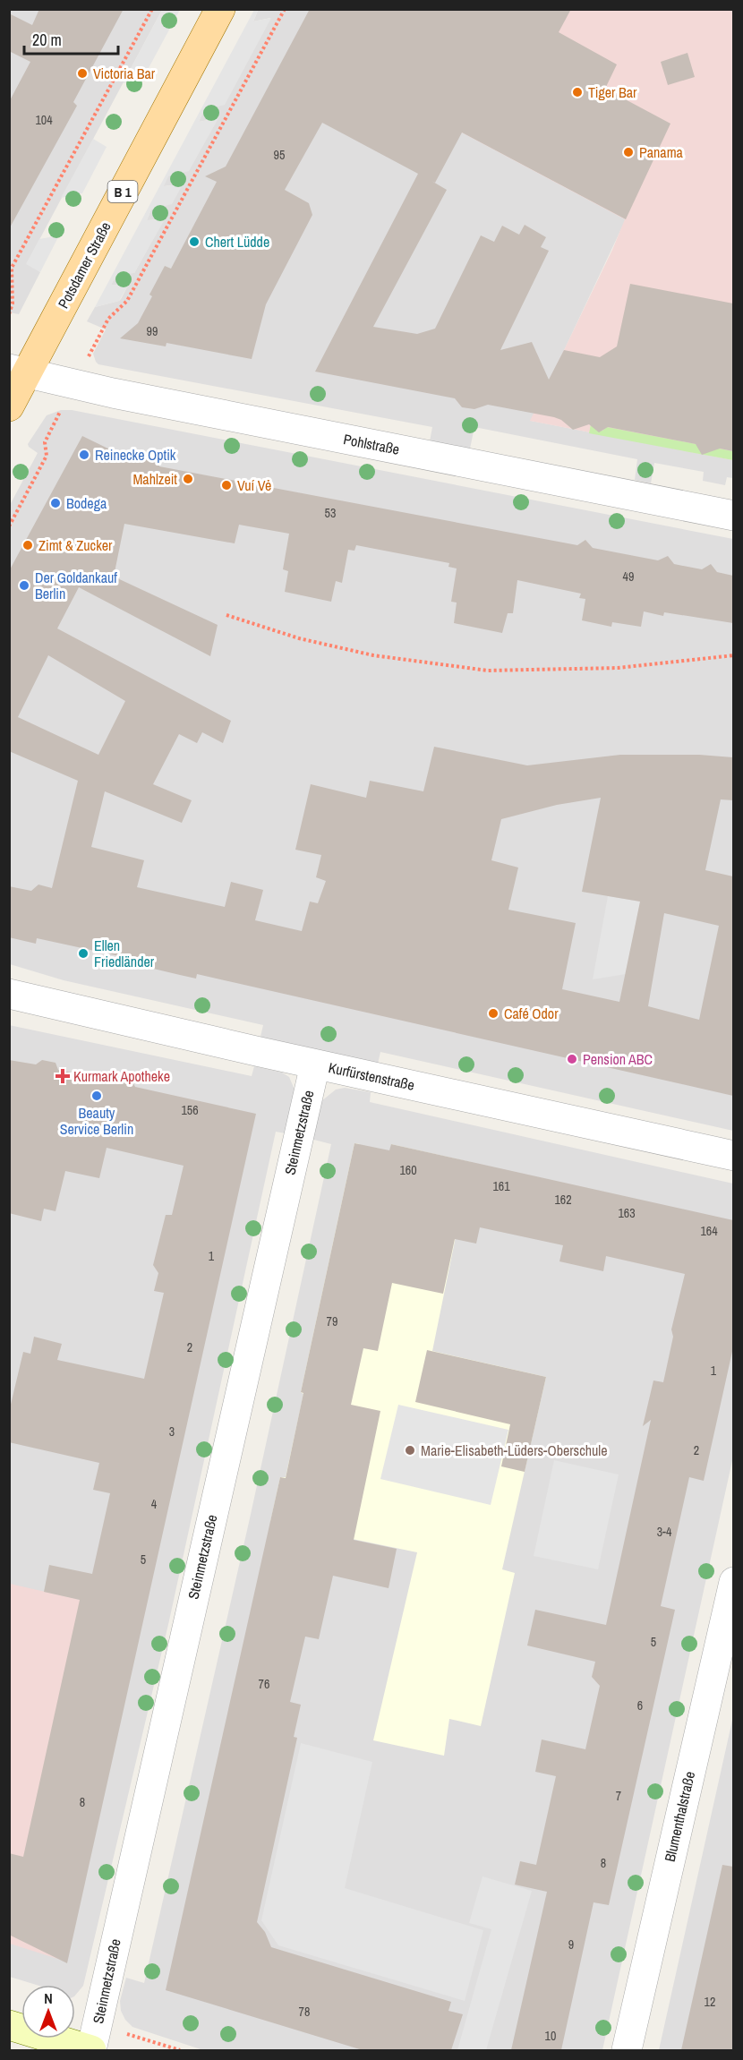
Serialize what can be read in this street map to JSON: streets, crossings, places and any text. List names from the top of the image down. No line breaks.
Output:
{"streets":{"main road":["B 1","Potsdamer Straße"],"street":["Pohlstraße","Kurfürstenstraße","Steinmetzstraße","Blumenthalstraße"]},"crossings":[["Potsdamer Straße","Pohlstraße"],["Kurfürstenstraße","Steinmetzstraße"]],"places":{"other":["Victoria Bar","Tiger Bar","Panama","Chert Lüdde","Reinecke Optik","Mahlzeit","Vuí Vẻ","Bodega","Zimt & Zucker","Der Goldankauf Berlin","Ellen Friedländer","Café Odor","Pension ABC","Beauty Service Berlin","Marie-Elisabeth-Lüders-Oberschule"],"health":["Kurmark Apotheke"]},"house_numbers":["104","95","99","53","49","156","160","161","162","163","164","1","79","2","1","3","2","4","3-4","5","5","76","6","7","8","8","9","12","78","10"],"scale_bar":"20 m","north":"top"}
